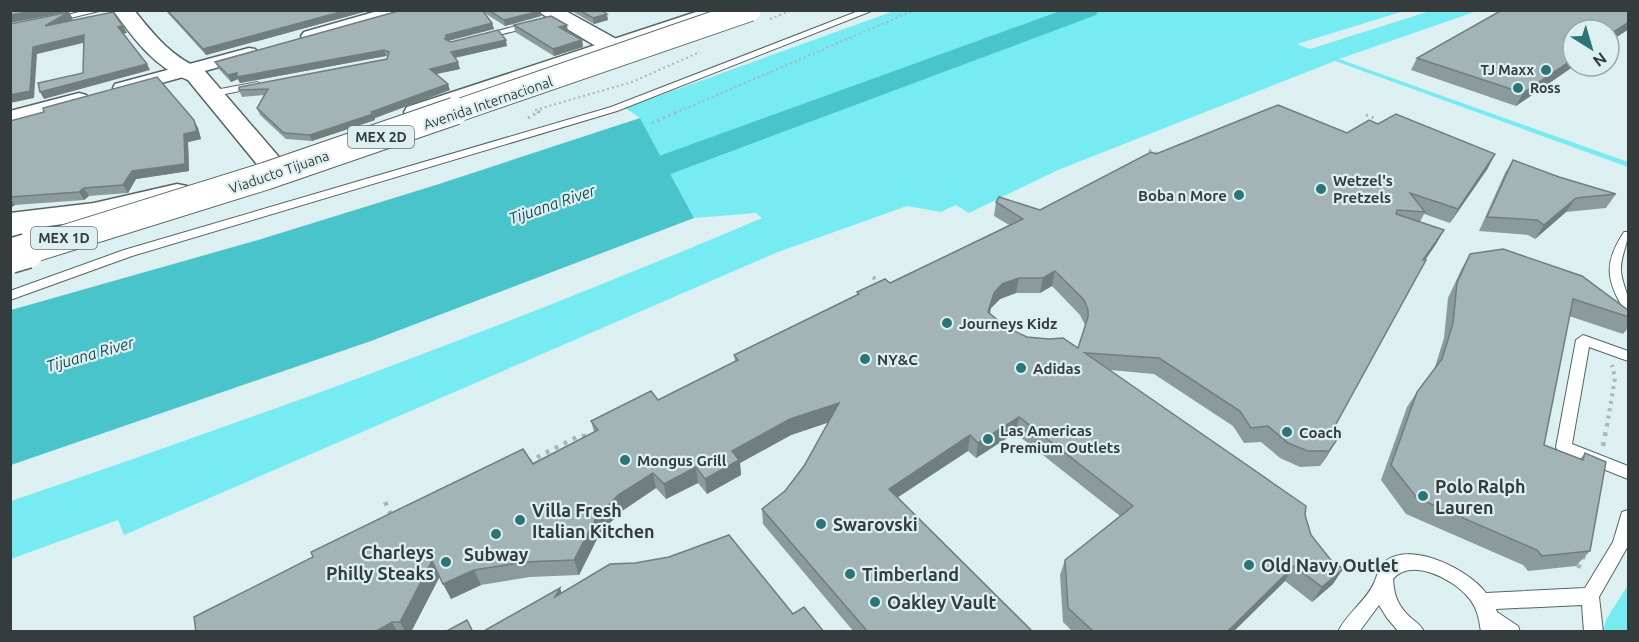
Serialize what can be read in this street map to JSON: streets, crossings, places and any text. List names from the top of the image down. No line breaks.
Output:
{"streets":{"main road":["Avenida Internacional","MEX 2D","Viaducto Tijuana","MEX 1D"]},"crossings":[["Avenida Internacional","Viaducto Tijuana"]],"water":["Tijuana River"],"places":["TJ Maxx","Ross","Wetzel's Pretzels","Boba n More","Journeys Kidz","NY&C","Adidas","Coach","Las Americas Premium Outlets","Mongus Grill","Polo Ralph Lauren","Villa Fresh Italian Kitchen","Swarovski","Subway","Charleys Philly Steaks","Old Navy Outlet","Timberland","Oakley Vault"],"north":"bottom right"}
